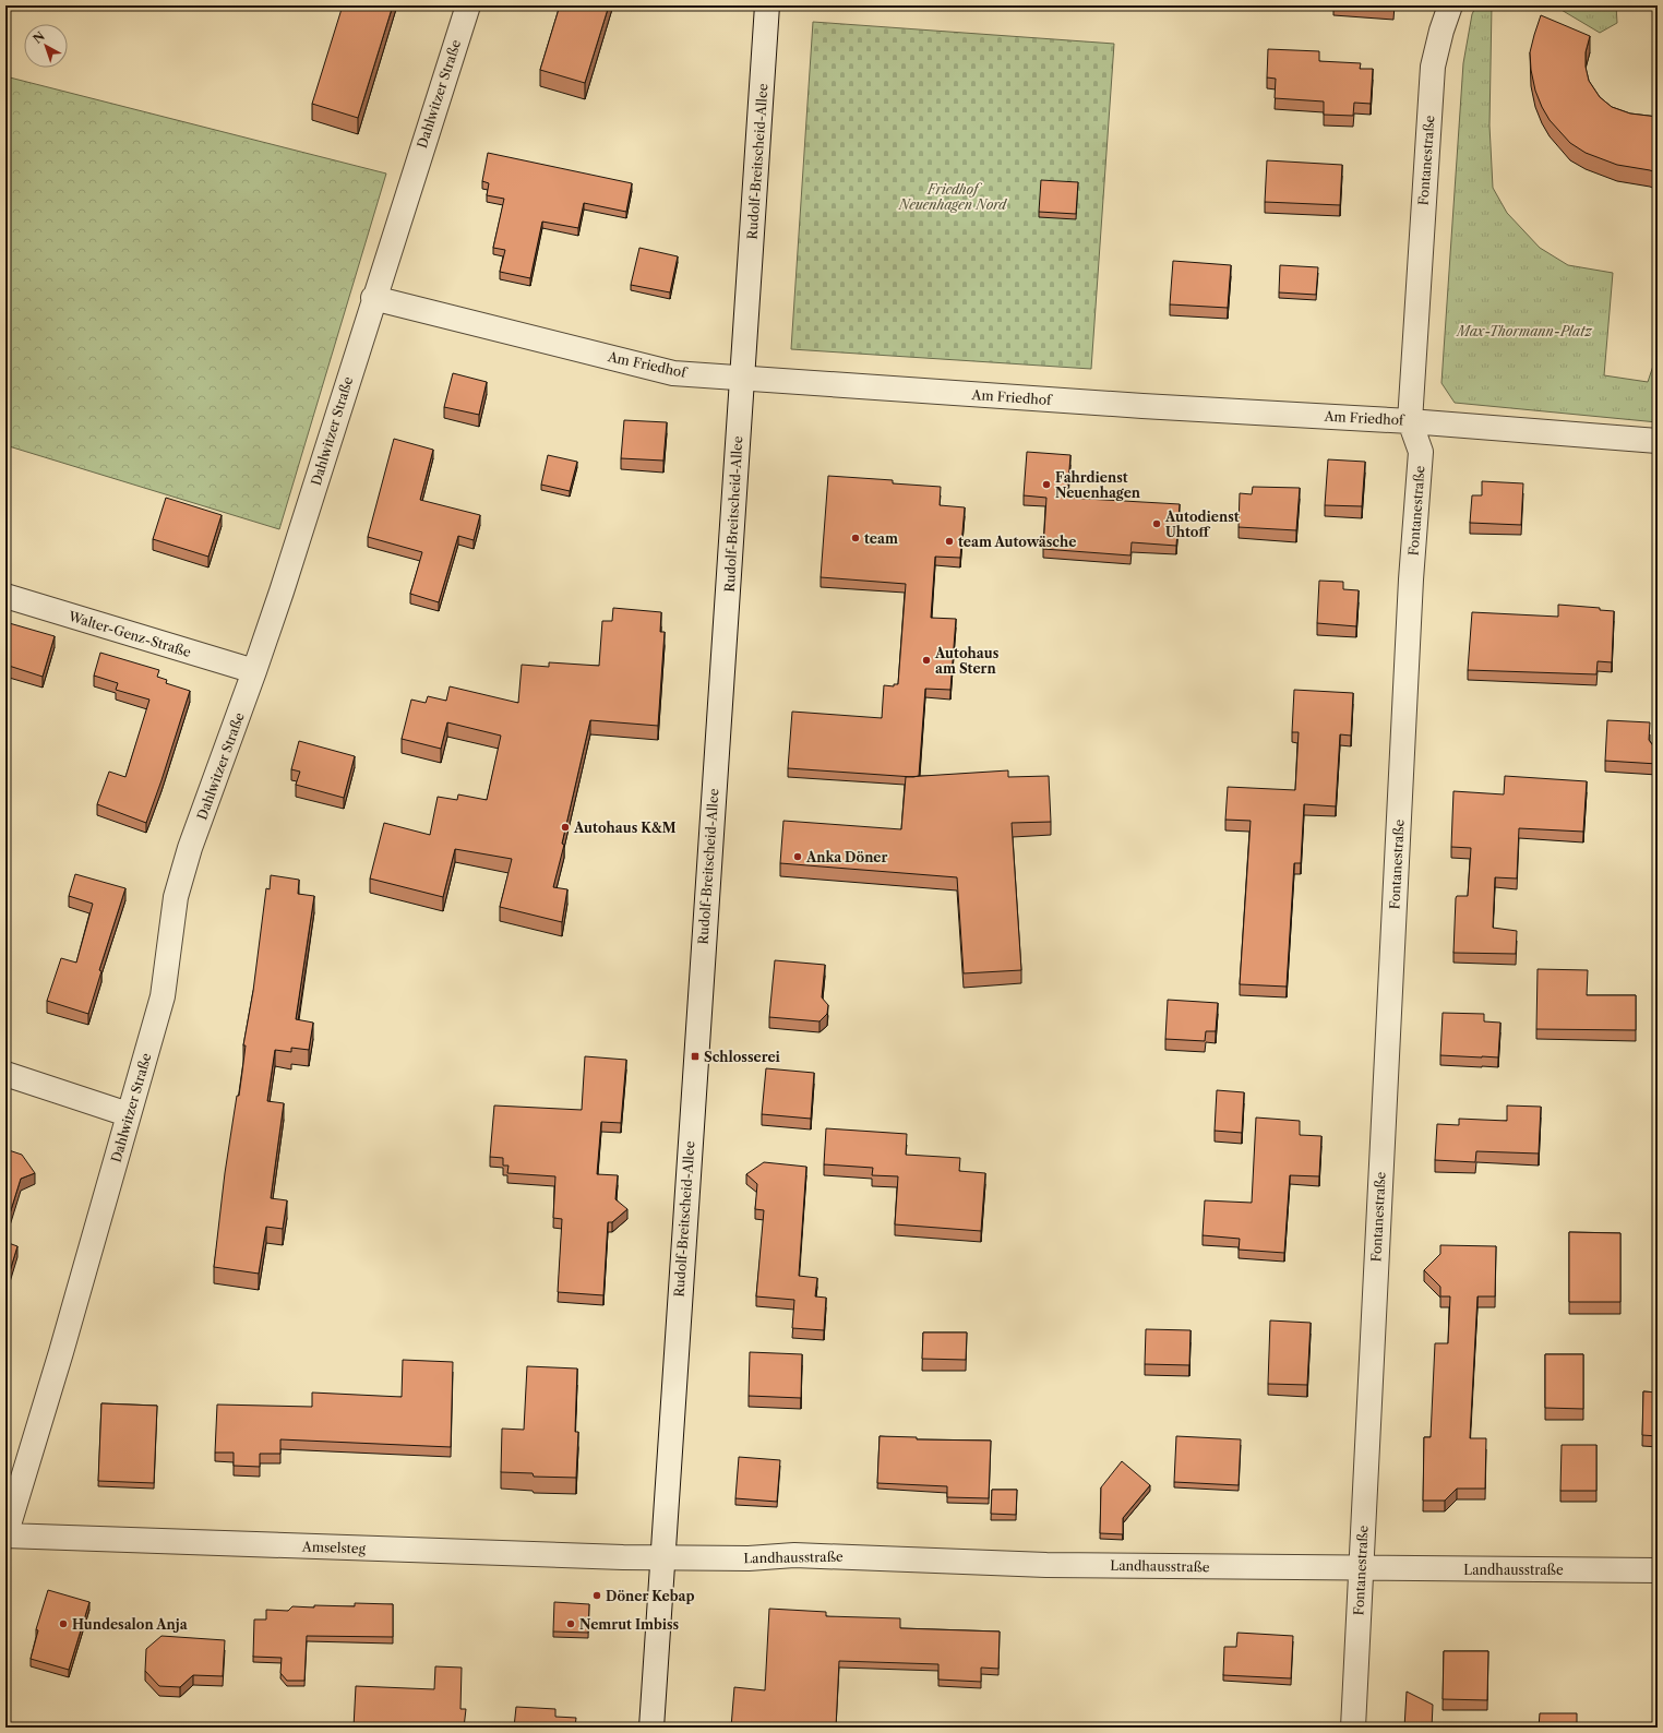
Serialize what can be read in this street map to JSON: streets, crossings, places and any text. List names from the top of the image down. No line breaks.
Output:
{"streets":{"street":["Dahlwitzer Straße","Fontanestraße","Rudolf-Breitscheid-Allee","Am Friedhof","Walter-Genz-Straße","Amselsteg","Landhausstraße"]},"crossings":[["Dahlwitzer Straße","Am Friedhof"],["Dahlwitzer Straße","Walter-Genz-Straße"],["Dahlwitzer Straße","Amselsteg"],["Fontanestraße","Am Friedhof"],["Fontanestraße","Landhausstraße"],["Rudolf-Breitscheid-Allee","Am Friedhof"],["Rudolf-Breitscheid-Allee","Amselsteg"],["Rudolf-Breitscheid-Allee","Landhausstraße"],["Amselsteg","Landhausstraße"]],"parks":["Friedhof Neuenhagen Nord","Max-Thormann-Platz"],"places":{"other":["Fahrdienst Neuenhagen","Autodienst Uhtoff","team","team Autowäsche","Autohaus am Stern","Autohaus K&M","Anka Döner","Döner Kebap","Hundesalon Anja","Nemrut Imbiss"],"transit":["Schlosserei"]},"north":"top left"}
